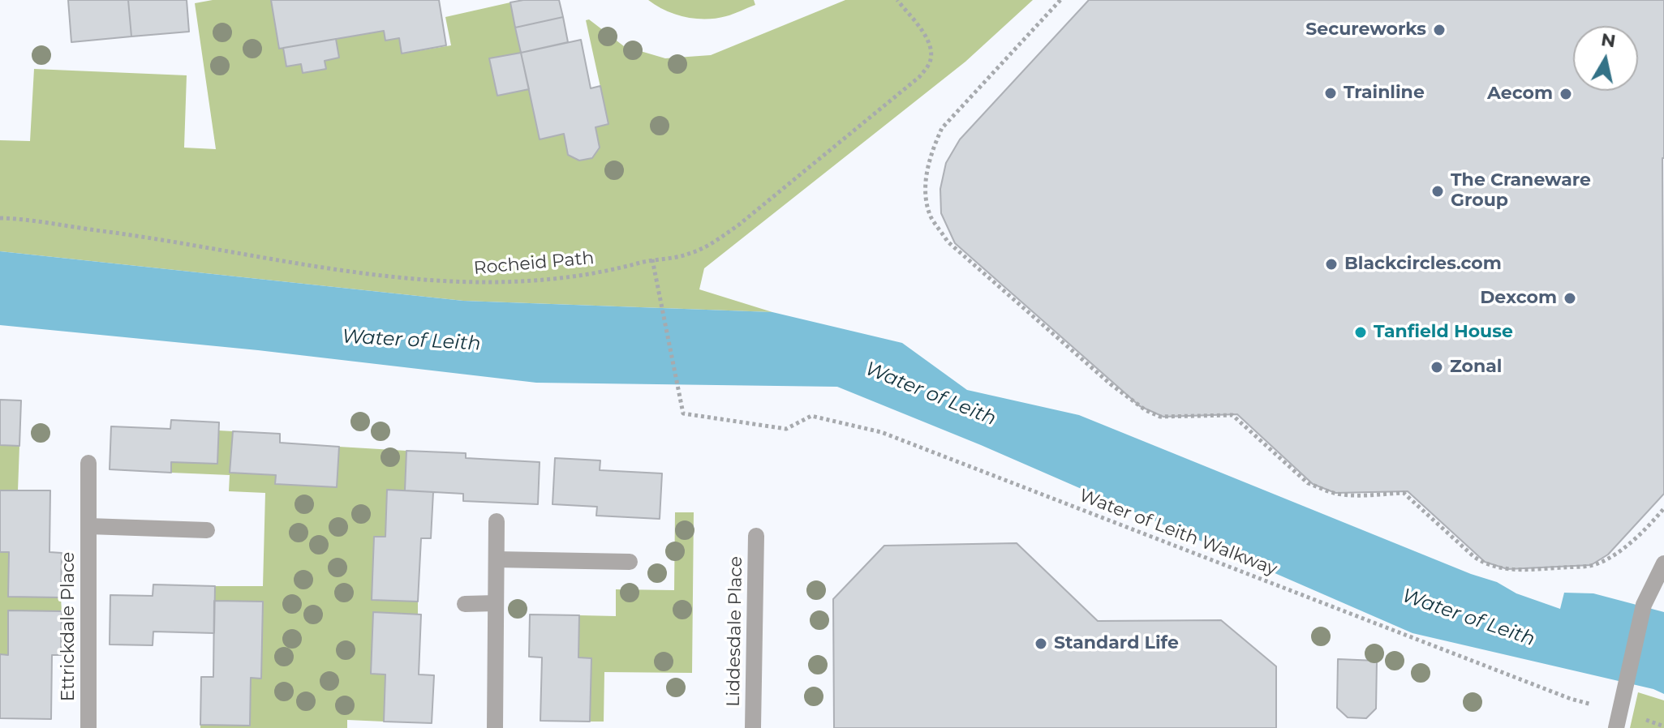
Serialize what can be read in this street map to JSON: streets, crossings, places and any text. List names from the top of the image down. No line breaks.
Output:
{"streets":{"street":["Ettrickdale Place","Liddesdale Place"],"path":["Rocheid Path","Water of Leith Walkway"]},"crossings":[["Rocheid Path","Water of Leith Walkway"]],"water":["Water of Leith"],"places":["Secureworks","Trainline","Aecom","The Craneware Group","Blackcircles.com","Dexcom","Tanfield House","Zonal","Standard Life"],"north":"top"}
